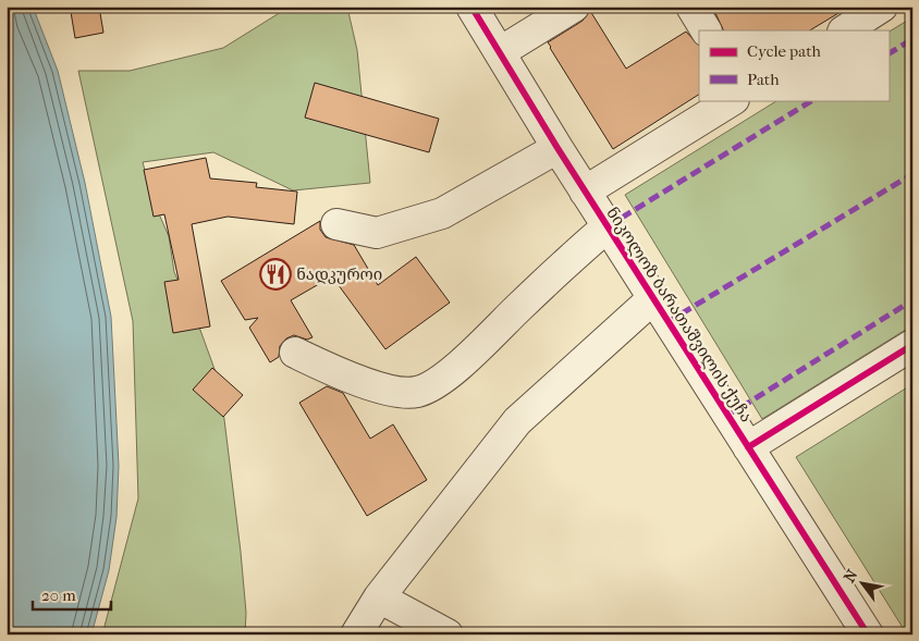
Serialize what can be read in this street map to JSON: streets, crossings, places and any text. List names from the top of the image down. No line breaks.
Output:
{"streets":{"street":["ნიკოლოზ ბარათაშვილის ქუჩა"]},"places":{"restaurant":["ნადკუროი"]},"legend":["Cycle path","Path"],"scale_bar":"20 m","north":"top left"}
